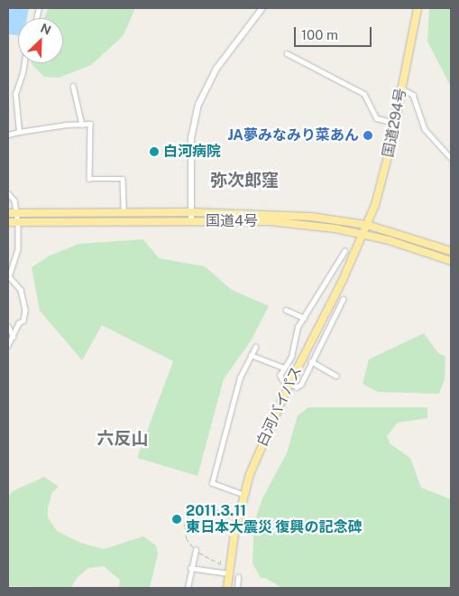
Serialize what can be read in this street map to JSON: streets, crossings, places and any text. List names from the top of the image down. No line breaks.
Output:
{"streets":{"highway":["国道294号","国道4号","白河バイパス"]},"crossings":[["国道294号","国道4号"],["国道294号","白河バイパス"],["国道4号","白河バイパス"]],"districts":["弥次郎窪","六反山"],"places":["JA夢みなみり菜あん","白河病院","2011.3.11 東日本大震災 復興の記念碑"],"scale_bar":"100 m","north":"top right"}
